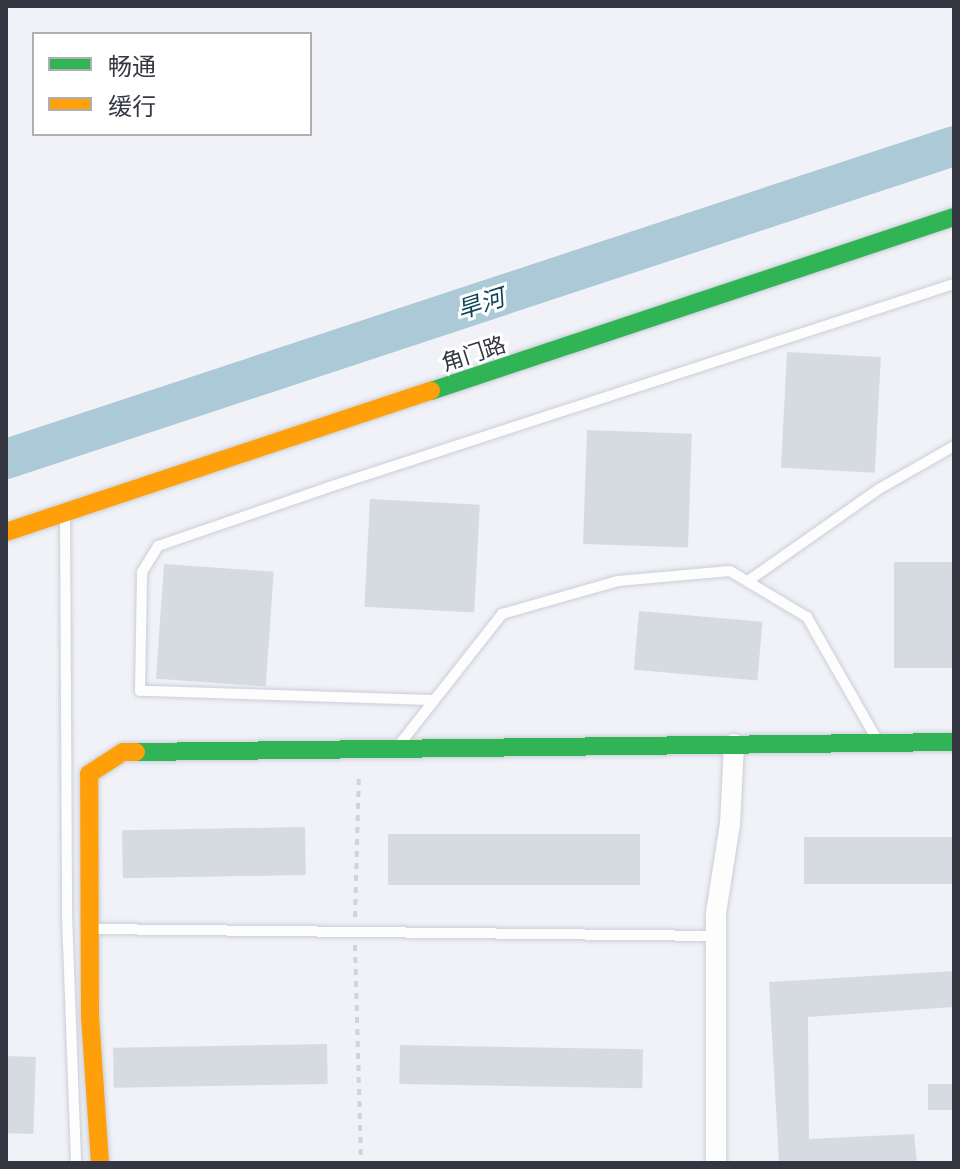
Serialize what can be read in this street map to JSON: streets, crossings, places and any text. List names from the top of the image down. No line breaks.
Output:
{"streets":{"street":["角门路"]},"water":["旱河"],"legend":["畅通","缓行"]}
